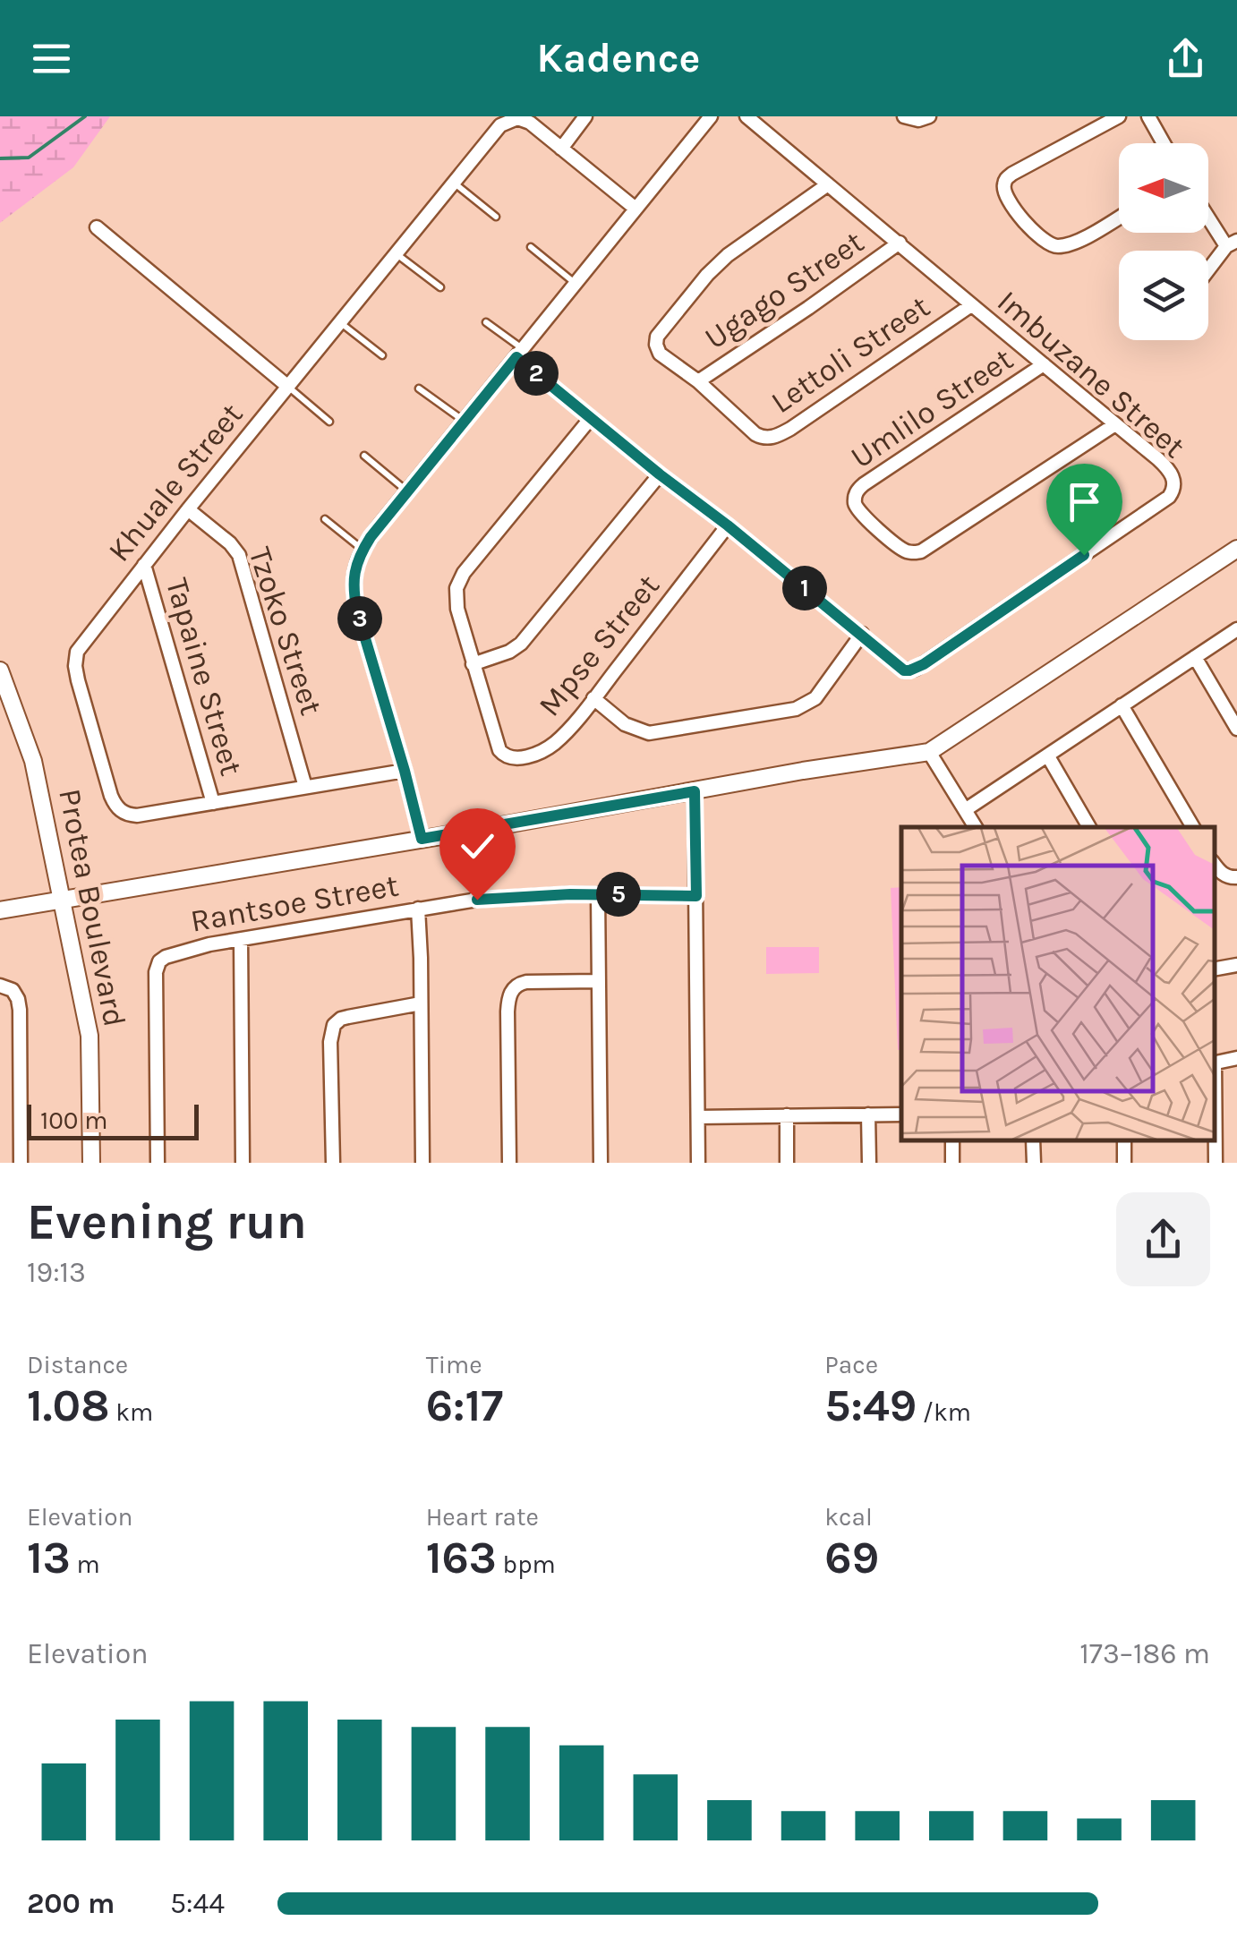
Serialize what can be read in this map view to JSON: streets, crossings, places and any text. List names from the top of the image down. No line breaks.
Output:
{"streets":{"street":["Ugago Street","Lettoli Street","Imbuzane Street","Umlilo Street","Khuale Street","Tzoko Street","Mpse Street","Tapaine Street","Rantsoe Street","Protea Boulevard"]},"crossings":[["Ugago Street","Lettoli Street"],["Ugago Street","Imbuzane Street"],["Lettoli Street","Imbuzane Street"],["Imbuzane Street","Umlilo Street"],["Imbuzane Street","Mpse Street"],["Khuale Street","Tzoko Street"],["Khuale Street","Tapaine Street"]],"scale_bar":"100 m","north":"left","page":{"header":"Kadence","pins":["2","1","3","5"],"scale":"100 m","heading":["Evening run","19:13"],"stats":[["Distance","1.08 km"],["Time","6:17"],["Pace","5:49 /km"],["Elevation","13 m"],["Heart rate","163 bpm"],["kcal","69"]],"chart":["Elevation","173–186 m"],"list":[{"name":"200 m","note":"5:44"}]}}
